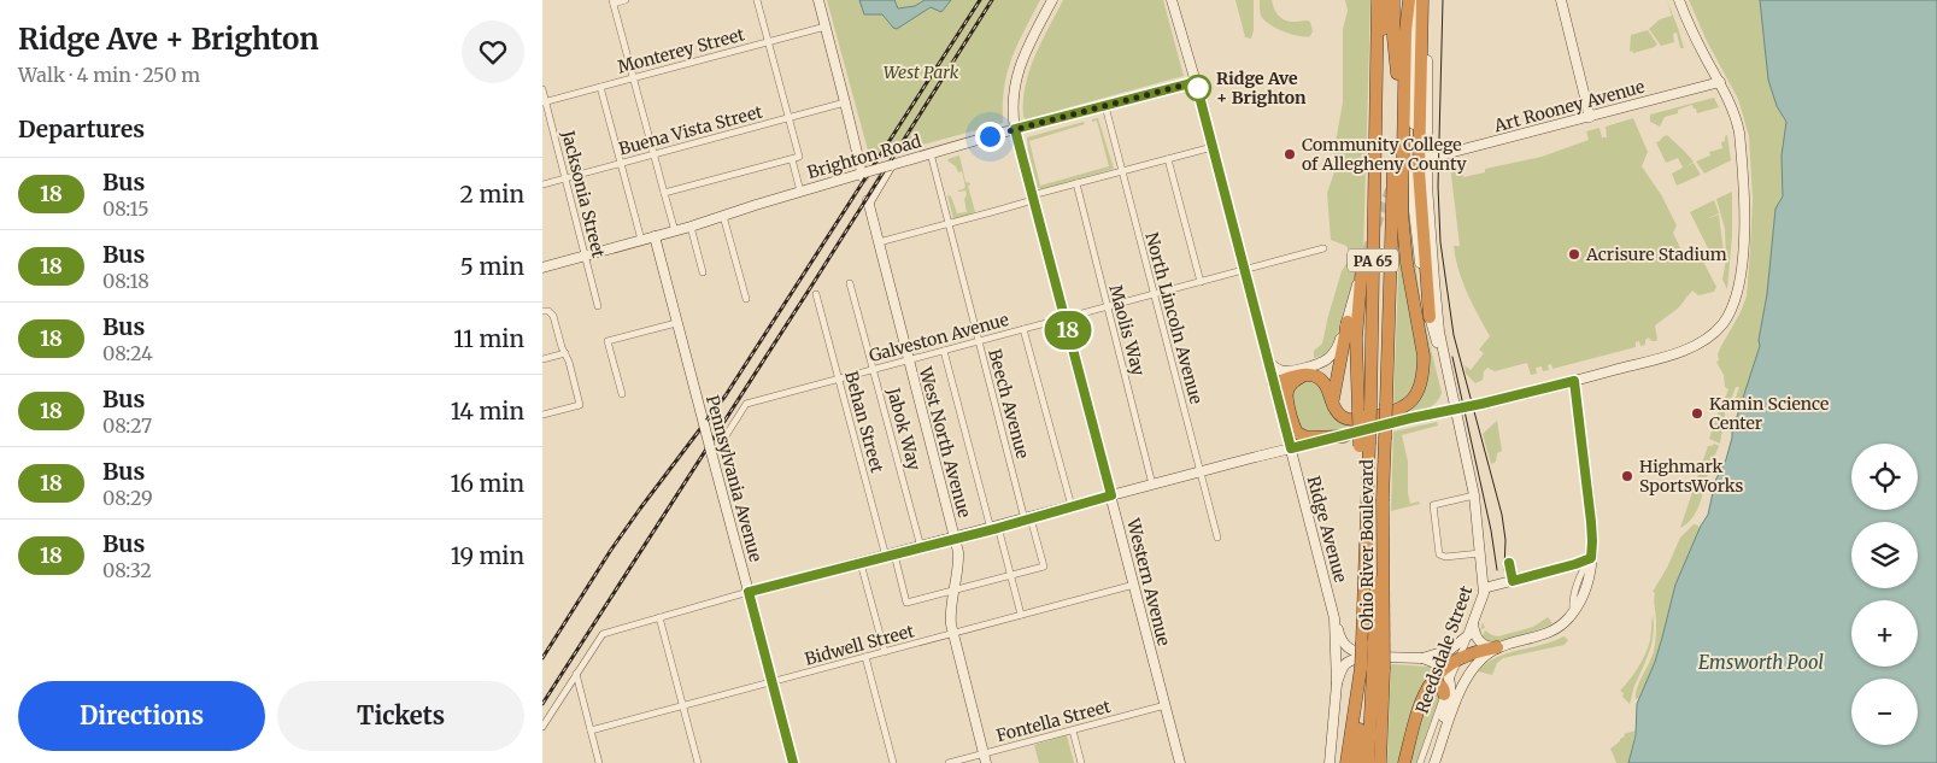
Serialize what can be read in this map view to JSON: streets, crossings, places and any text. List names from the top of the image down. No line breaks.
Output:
{"streets":{"highway":["PA 65","Ohio River Boulevard"],"main road":["Art Rooney Avenue","Brighton Road","West North Avenue","Pennsylvania Avenue","Ridge Avenue","Western Avenue","Reedsdale Street"],"street":["Monterey Street","Buena Vista Street","Jacksonia Street","North Lincoln Avenue","Maolis Way","Galveston Avenue","Beech Avenue","Behan Street","Jabok Way","Bidwell Street","Fontella Street"]},"crossings":[["Monterey Street","Jacksonia Street"],["Art Rooney Avenue","Reedsdale Street"],["Buena Vista Street","Jacksonia Street"],["Brighton Road","Jacksonia Street"],["Brighton Road","North Lincoln Avenue"],["Brighton Road","Beech Avenue"],["Brighton Road","West North Avenue"],["Brighton Road","Pennsylvania Avenue"],["Brighton Road","Ridge Avenue"],["Brighton Road","Western Avenue"],["PA 65","Ohio River Boulevard"],["North Lincoln Avenue","Galveston Avenue"],["Maolis Way","Galveston Avenue"],["Galveston Avenue","Beech Avenue"],["Galveston Avenue","Behan Street"],["Galveston Avenue","Jabok Way"],["Galveston Avenue","West North Avenue"],["Galveston Avenue","Ridge Avenue"],["Galveston Avenue","Western Avenue"],["Behan Street","West North Avenue"],["West North Avenue","Bidwell Street"],["West North Avenue","Fontella Street"],["Pennsylvania Avenue","Bidwell Street"],["Western Avenue","Bidwell Street"],["Western Avenue","Fontella Street"]],"water":["Emsworth Pool"],"parks":["West Park"],"places":["Ridge Ave + Brighton","Community College of Allegheny County","Acrisure Stadium","Kamin Science Center","Highmark SportsWorks"],"lines":["bus line 18"],"page":{"heading":[["Ridge Ave + Brighton","Walk · 4 min · 250 m"],"Departures"],"on_map":"18","list":[{"mark":"18","name":"Bus","note":"08:15","value":"2 min"},{"mark":"18","name":"Bus","note":"08:18","value":"5 min"},{"mark":"18","name":"Bus","note":"08:24","value":"11 min"},{"mark":"18","name":"Bus","note":"08:27","value":"14 min"},{"mark":"18","name":"Bus","note":"08:29","value":"16 min"},{"mark":"18","name":"Bus","note":"08:32","value":"19 min"}],"map_buttons":["+","−"],"buttons":["Directions","Tickets"]}}
